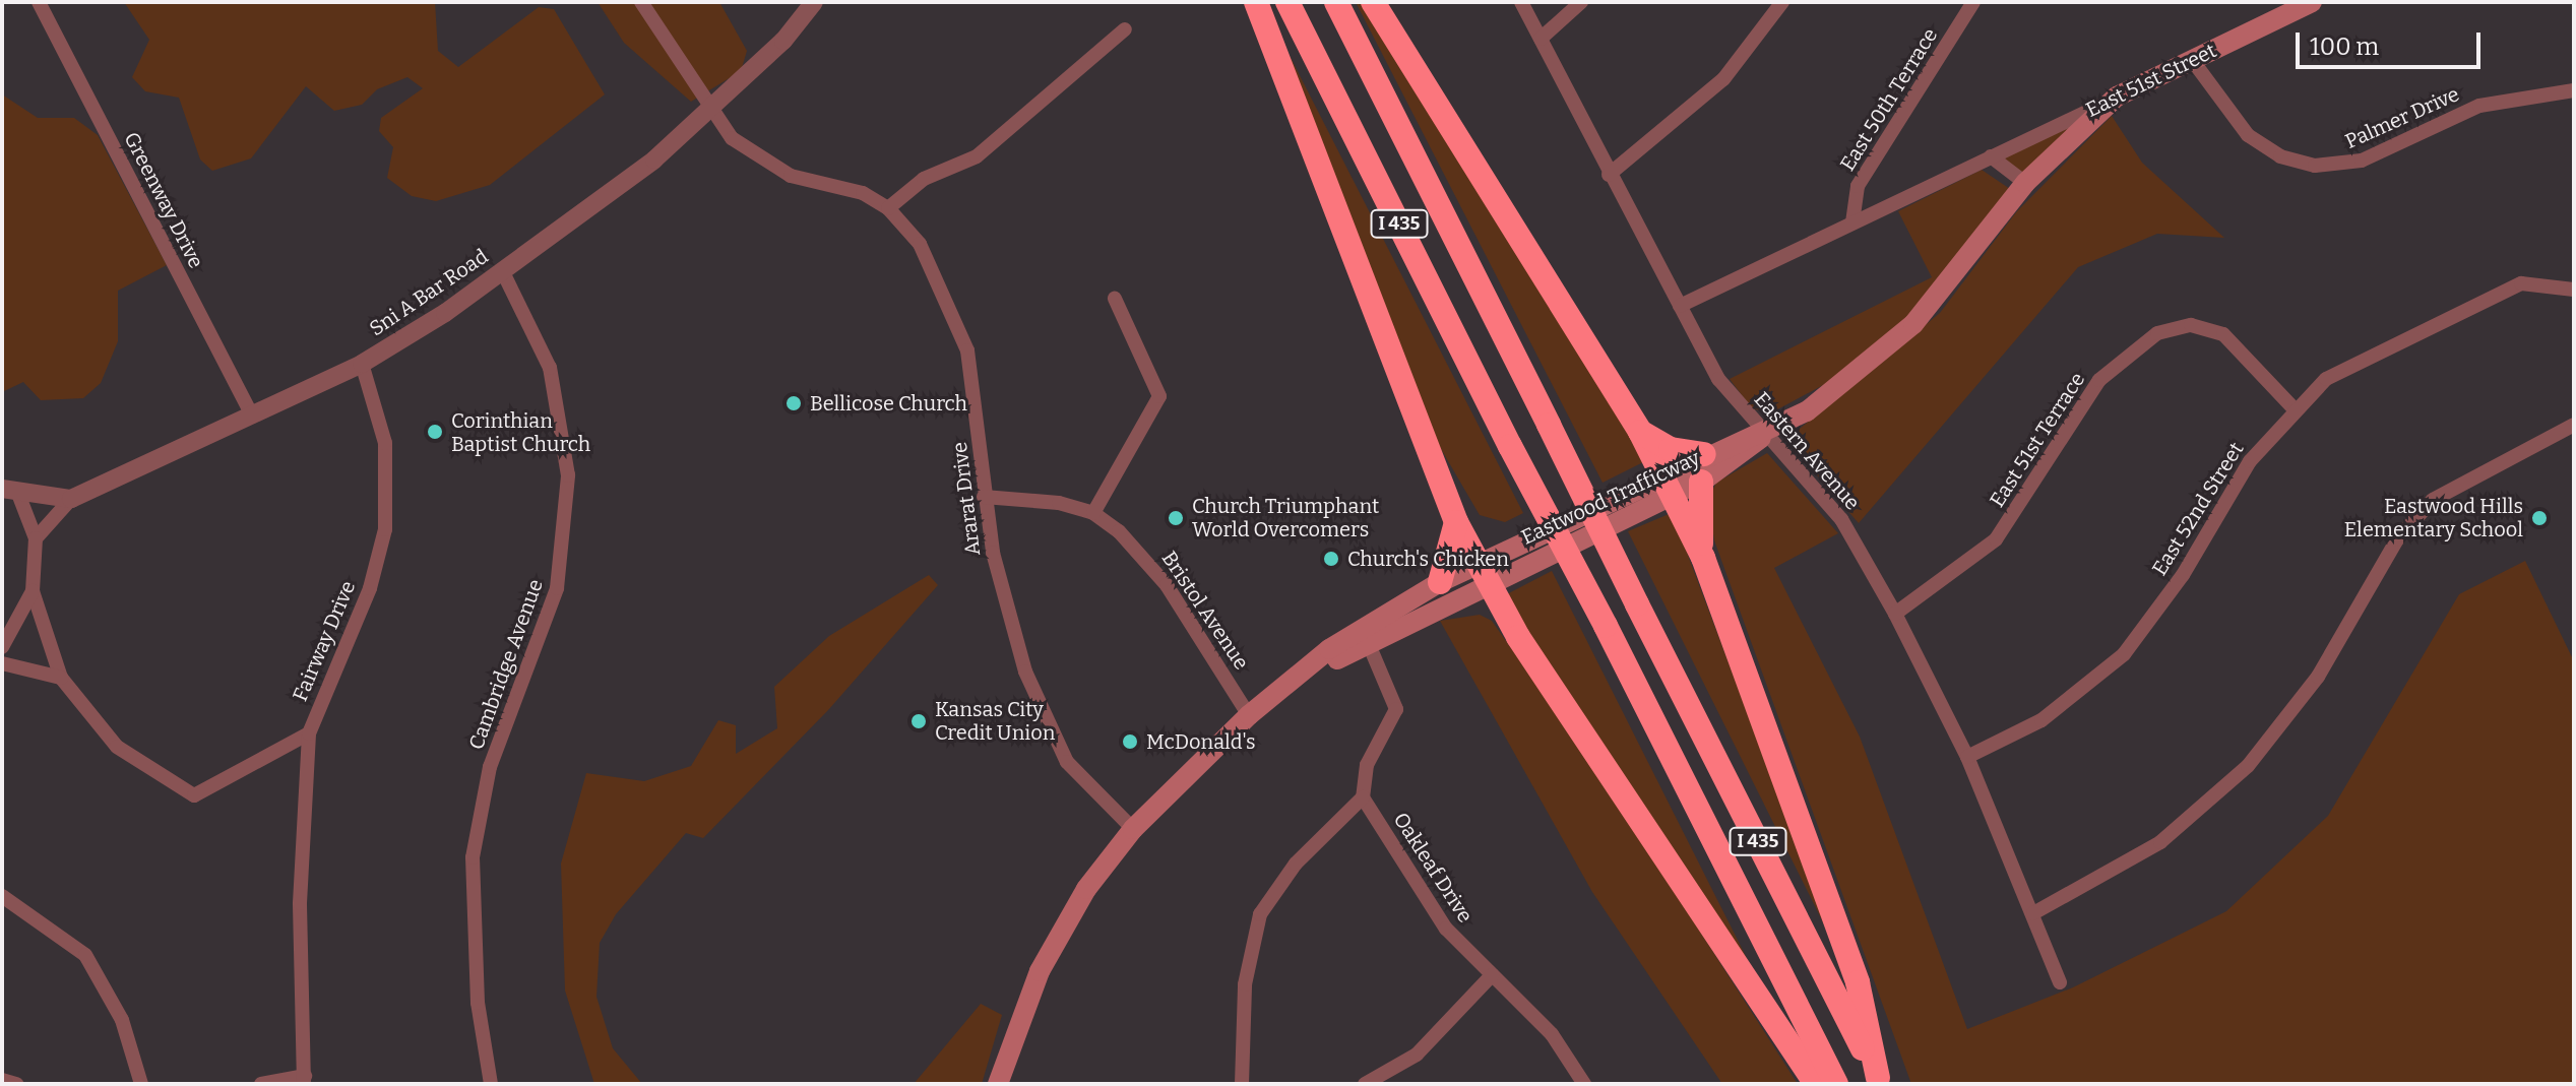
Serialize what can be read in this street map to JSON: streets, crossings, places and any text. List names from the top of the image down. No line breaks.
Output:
{"streets":{"highway":["I 435"],"main road":["East 51st Street","Eastwood Trafficway"],"street":["East 50th Terrace","Palmer Drive","Greenway Drive","Sni A Bar Road","East 51st Terrace","Eastern Avenue","Ararat Drive","East 52nd Street","Bristol Avenue","Fairway Drive","Cambridge Avenue","Oakleaf Drive"]},"crossings":[["East 51st Street","East 50th Terrace"],["East 51st Street","Palmer Drive"],["East 51st Street","Eastern Avenue"],["East 51st Street","Eastwood Trafficway"],["Greenway Drive","Sni A Bar Road"],["Sni A Bar Road","Ararat Drive"],["Sni A Bar Road","Fairway Drive"],["Sni A Bar Road","Cambridge Avenue"],["East 51st Terrace","Eastern Avenue"],["East 51st Terrace","East 52nd Street"],["Eastern Avenue","Eastwood Trafficway"],["Eastern Avenue","East 52nd Street"],["Eastwood Trafficway","Ararat Drive"],["Eastwood Trafficway","Bristol Avenue"]],"places":["Bellicose Church","Corinthian Baptist Church","Church Triumphant World Overcomers","Eastwood Hills Elementary School","Church's Chicken","Kansas City Credit Union","McDonald's"],"scale_bar":"100 m"}
